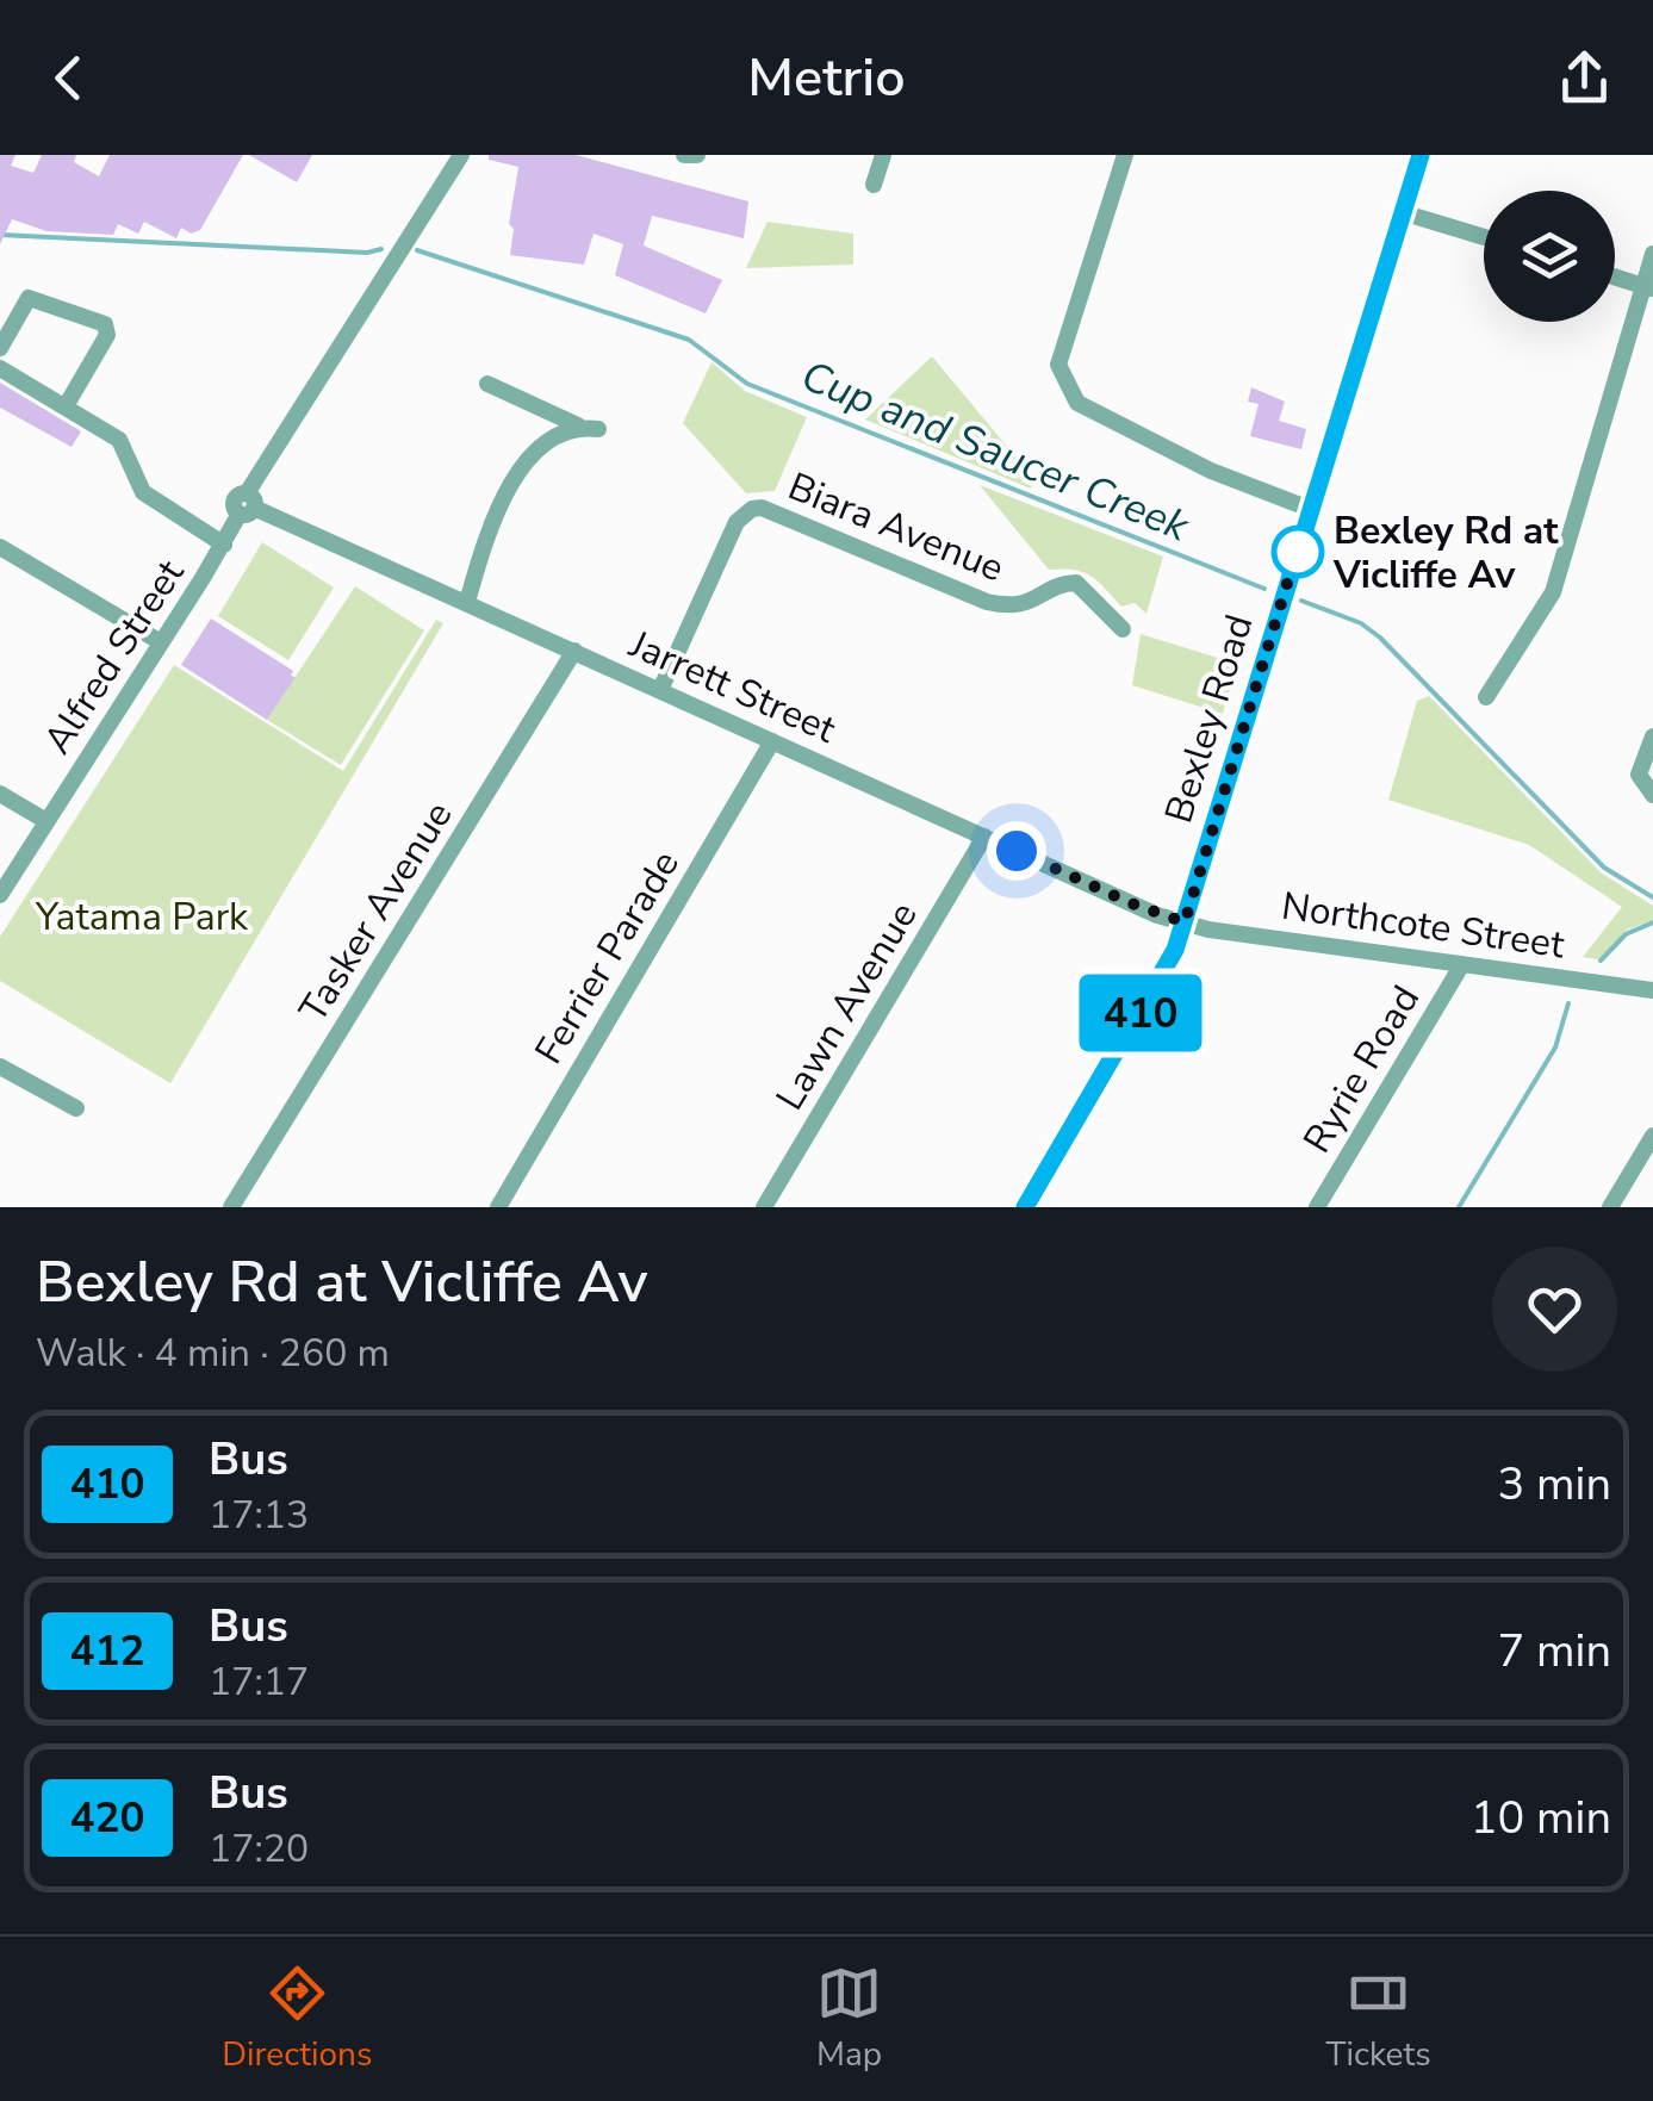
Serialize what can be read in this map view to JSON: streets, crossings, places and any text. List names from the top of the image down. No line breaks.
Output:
{"streets":{"main road":["Bexley Road"],"street":["Biara Avenue","Alfred Street","Jarrett Street","Tasker Avenue","Northcote Street","Ferrier Parade","Lawn Avenue","Ryrie Road"]},"crossings":[["Biara Avenue","Jarrett Street"],["Alfred Street","Jarrett Street"],["Jarrett Street","Bexley Road"],["Jarrett Street","Tasker Avenue"],["Jarrett Street","Northcote Street"],["Jarrett Street","Ferrier Parade"],["Jarrett Street","Lawn Avenue"],["Bexley Road","Northcote Street"],["Northcote Street","Ryrie Road"]],"water":["Cup and Saucer Creek"],"parks":["Yatama Park"],"places":["Bexley Rd at Vicliffe Av"],"lines":["bus line 410"],"page":{"header":"Metrio","on_map":"410","heading":["Bexley Rd at Vicliffe Av","Walk · 4 min · 260 m"],"list":[{"mark":"410","name":"Bus","note":"17:13","value":"3 min"},{"mark":"412","name":"Bus","note":"17:17","value":"7 min"},{"mark":"420","name":"Bus","note":"17:20","value":"10 min"}],"tabs":["Directions","Map","Tickets"]}}
